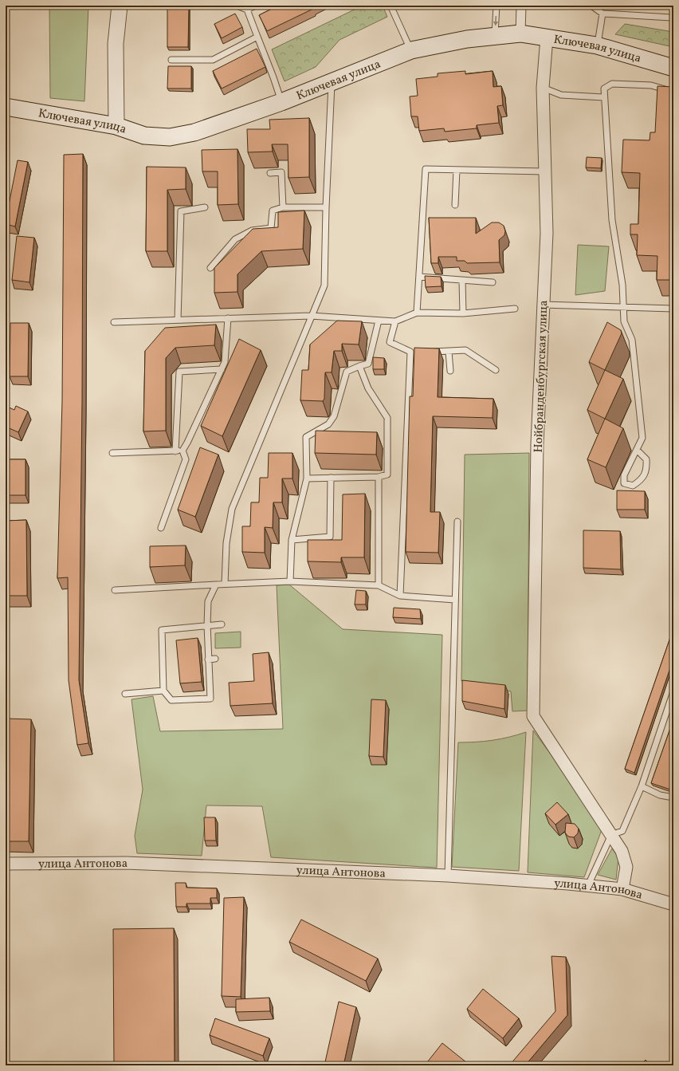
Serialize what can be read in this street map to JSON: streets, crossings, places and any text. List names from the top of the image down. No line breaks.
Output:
{"streets":{"main road":["Ключевая улица"],"street":["Нойбранденбургская улица","улица Антонова"]},"crossings":[["Ключевая улица","Нойбранденбургская улица"]]}
